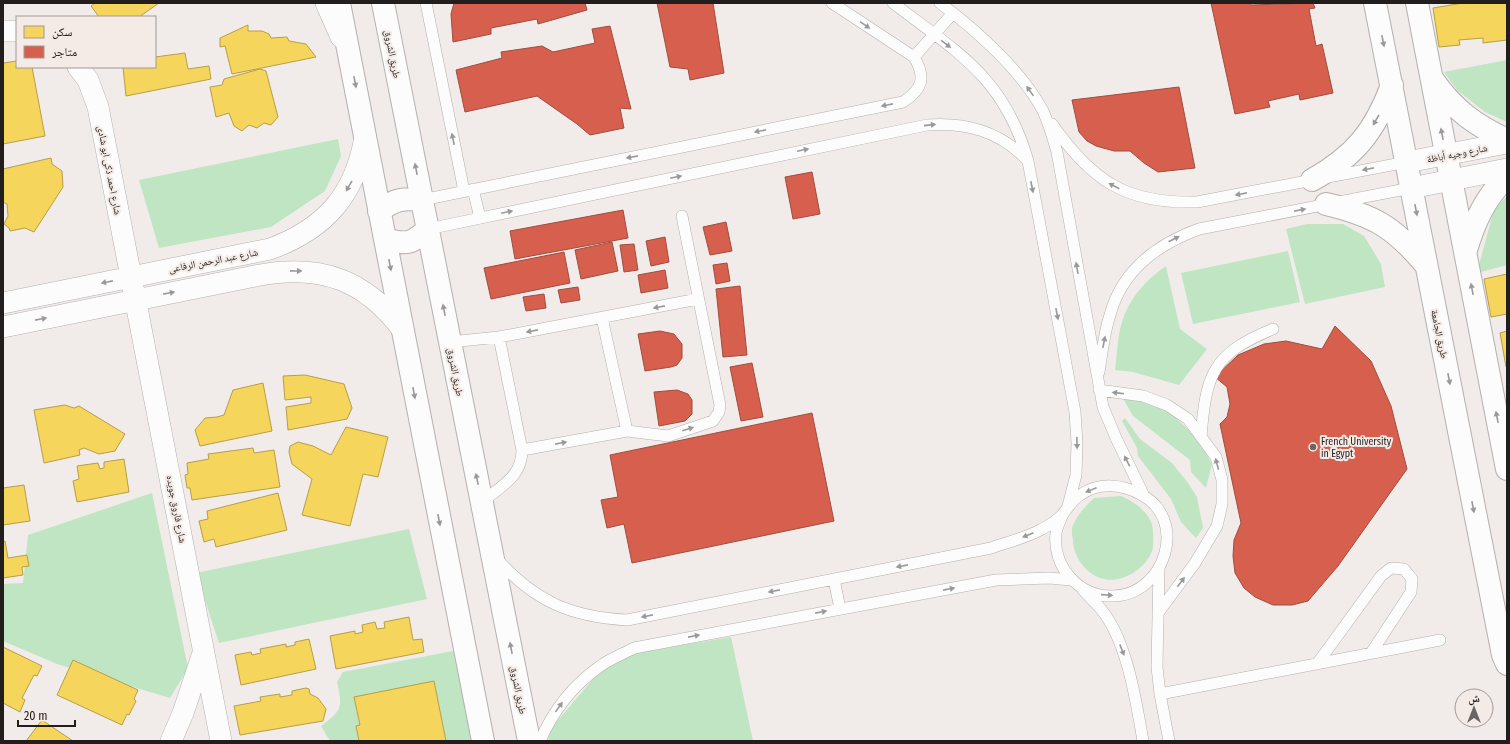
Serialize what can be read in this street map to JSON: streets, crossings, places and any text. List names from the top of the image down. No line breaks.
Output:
{"streets":{"street":["طريق الشروق","شارع وجيه أباظة","شارع احمد ذكى ابو شادى","شارع عبد الرحمن الرفاعى","طريق الجامعة","شارع فاروق جويده"]},"crossings":[["شارع وجيه أباظة","طريق الجامعة"],["شارع احمد ذكى ابو شادى","شارع عبد الرحمن الرفاعى"],["شارع احمد ذكى ابو شادى","شارع فاروق جويده"],["شارع عبد الرحمن الرفاعى","شارع فاروق جويده"]],"places":["French University in Egypt"],"legend":["سكن","متاجر"],"scale_bar":"20 m","north":"top"}
